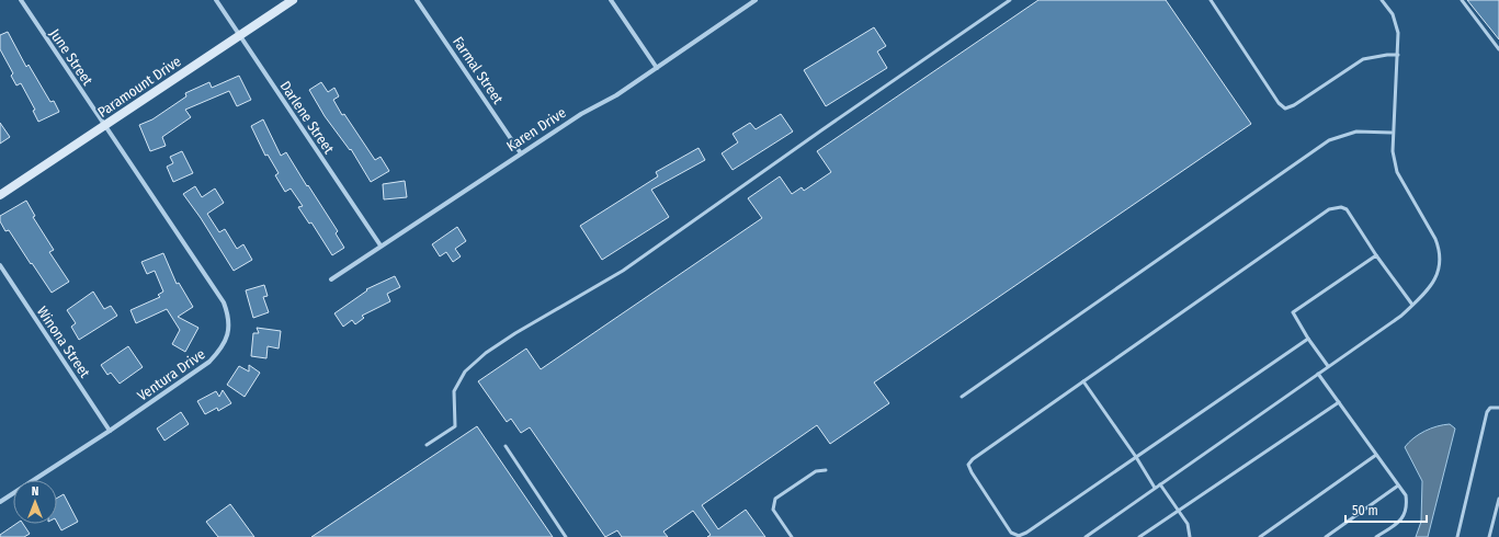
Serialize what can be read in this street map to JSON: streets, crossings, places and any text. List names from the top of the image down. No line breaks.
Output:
{"streets":{"street":["June Street","Farmal Street","Paramount Drive","Darlene Street","Karen Drive","Winona Street","Ventura Drive"]},"crossings":[["June Street","Paramount Drive"],["June Street","Ventura Drive"],["Farmal Street","Karen Drive"],["Paramount Drive","Darlene Street"],["Paramount Drive","Ventura Drive"],["Darlene Street","Karen Drive"],["Winona Street","Ventura Drive"]],"scale_bar":"50 m","north":"top"}
